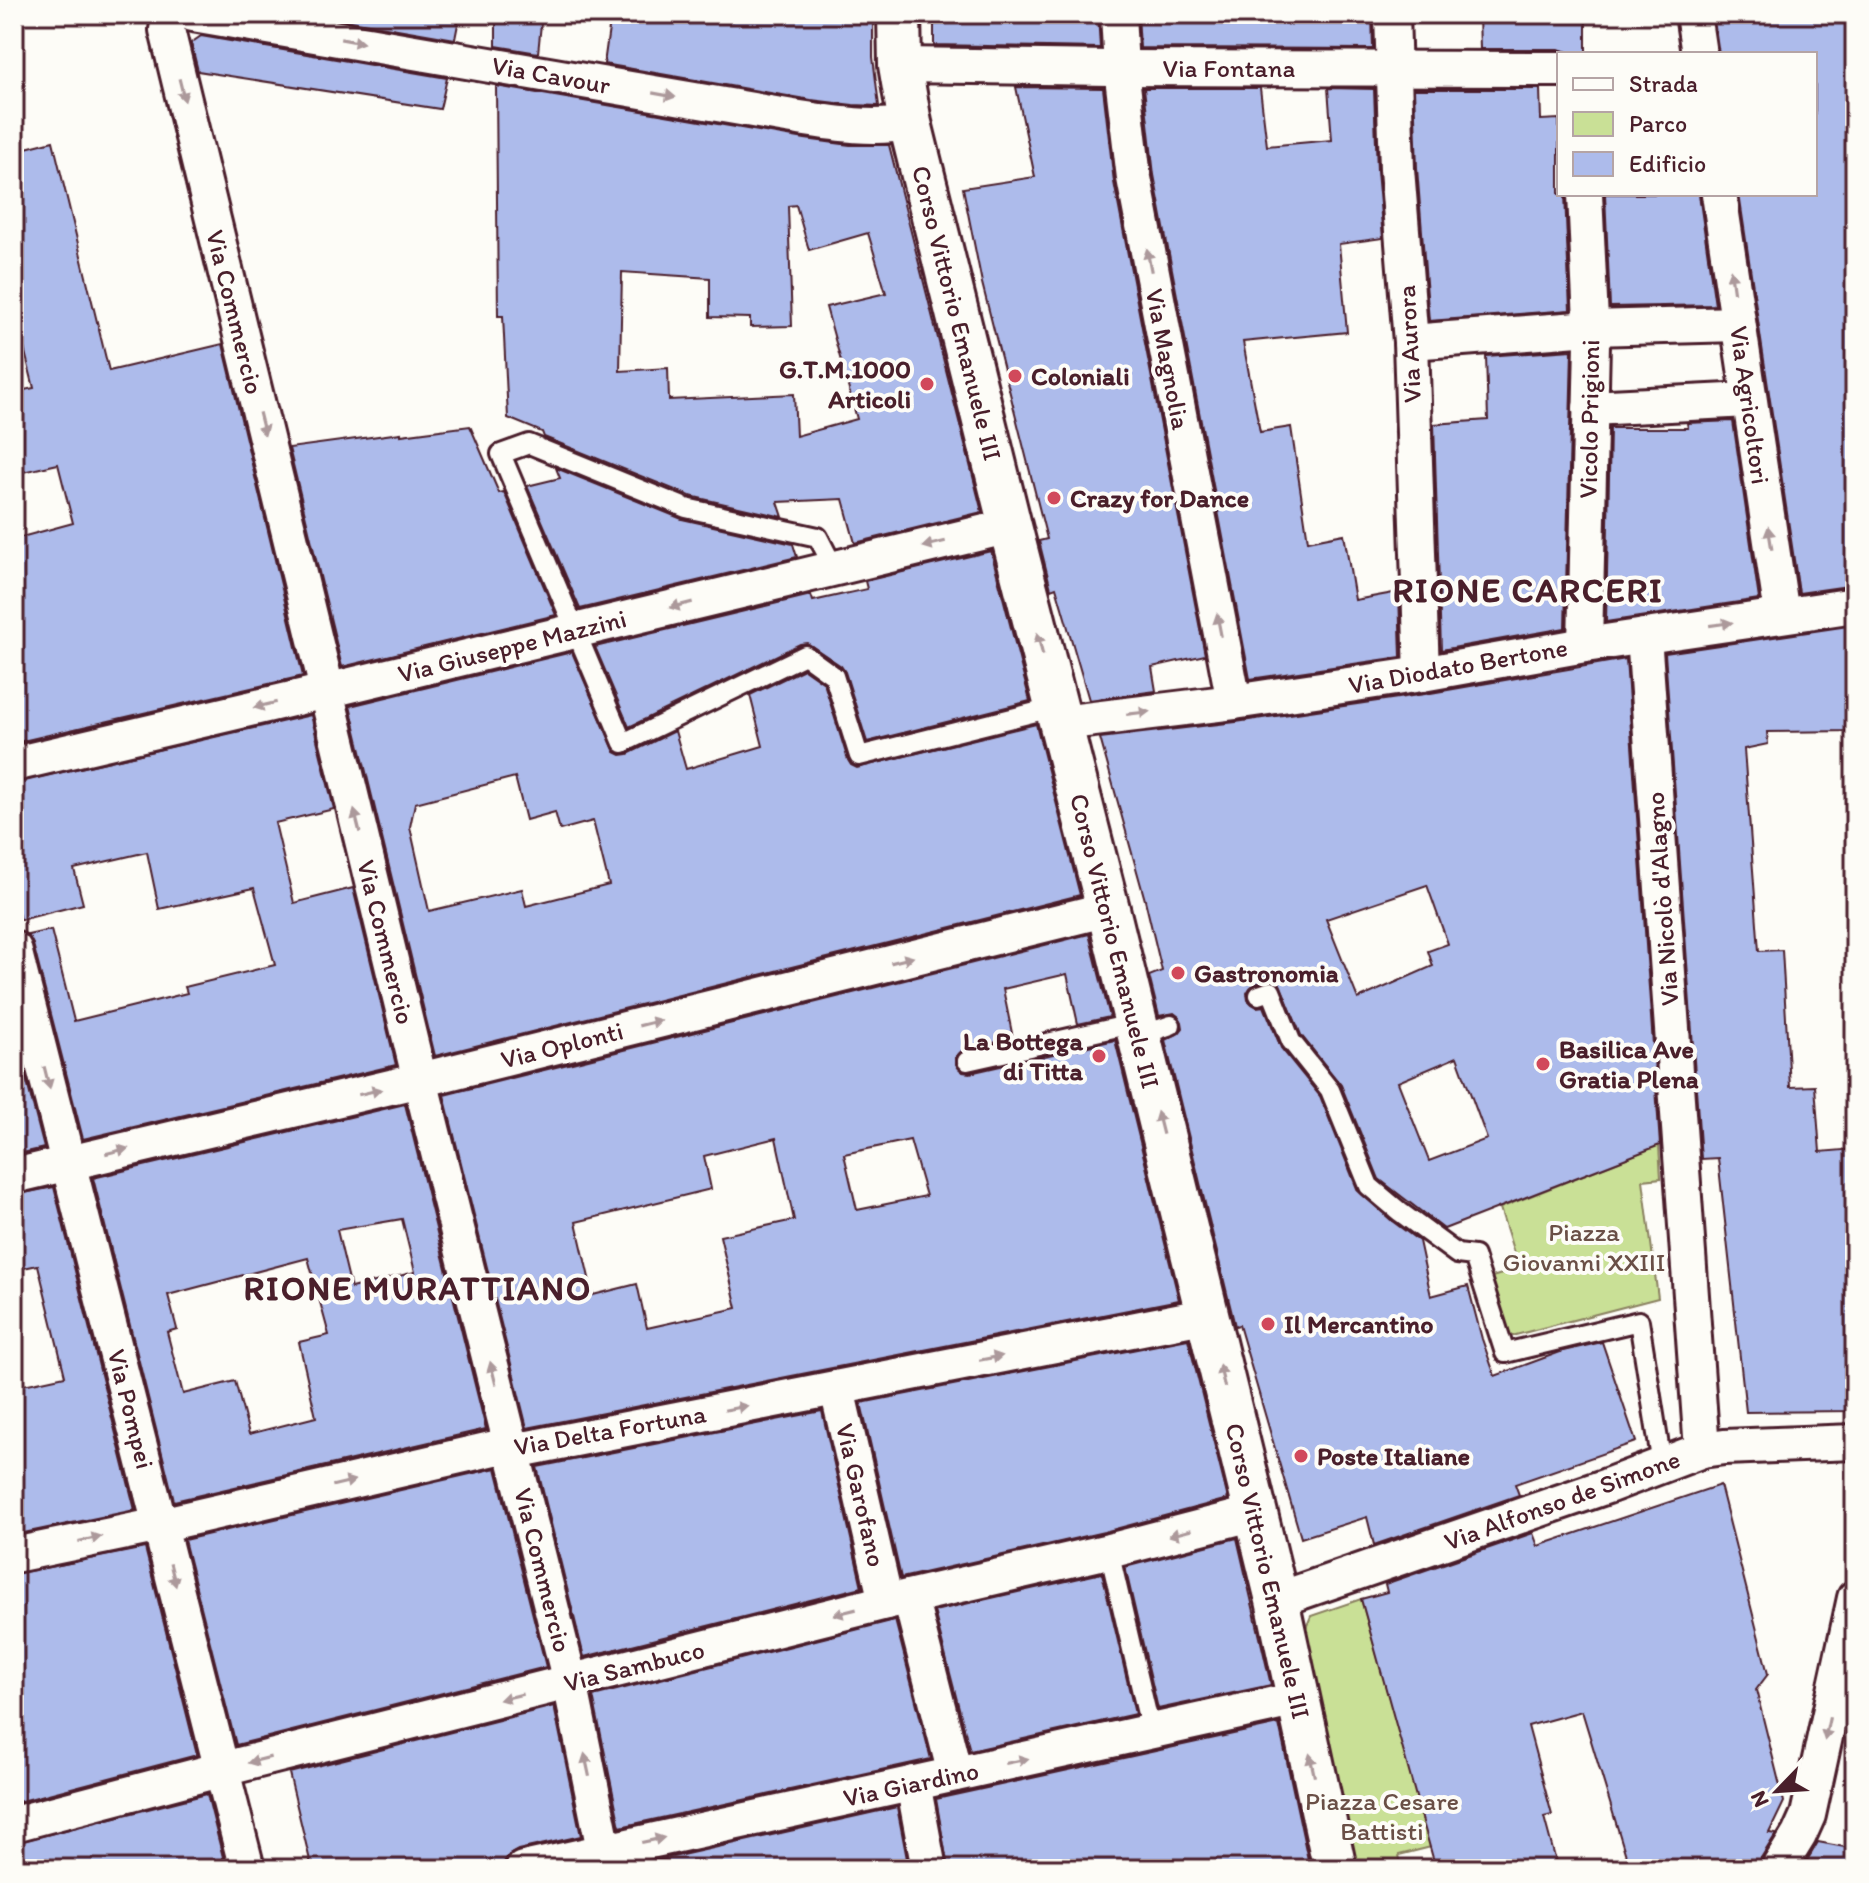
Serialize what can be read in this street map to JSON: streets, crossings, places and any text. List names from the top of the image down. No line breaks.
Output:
{"streets":{"street":["Via Fontana","Via Cavour","Via Commercio","Corso Vittorio Emanuele III","Via Aurora","Via Magnolia","Via Agricoltori","Vicolo Prigioni","Via Giuseppe Mazzini","Via Diodato Bertone","Via Nicolò d'Alagno","Via Oplonti","Via Pompei","Via Delta Fortuna","Via Garofano","Via Alfonso de Simone","Via Sambuco","Via Giardino"]},"crossings":[["Via Fontana","Corso Vittorio Emanuele III"],["Via Fontana","Via Aurora"],["Via Fontana","Via Magnolia"],["Via Cavour","Corso Vittorio Emanuele III"],["Via Commercio","Via Giuseppe Mazzini"],["Via Commercio","Via Oplonti"],["Via Commercio","Via Delta Fortuna"],["Via Commercio","Via Sambuco"],["Via Commercio","Via Giardino"],["Corso Vittorio Emanuele III","Via Giuseppe Mazzini"],["Corso Vittorio Emanuele III","Via Diodato Bertone"],["Corso Vittorio Emanuele III","Via Oplonti"],["Corso Vittorio Emanuele III","Via Delta Fortuna"],["Corso Vittorio Emanuele III","Via Alfonso de Simone"],["Corso Vittorio Emanuele III","Via Sambuco"],["Corso Vittorio Emanuele III","Via Giardino"],["Via Aurora","Via Diodato Bertone"],["Via Magnolia","Via Diodato Bertone"],["Via Agricoltori","Via Diodato Bertone"],["Vicolo Prigioni","Via Diodato Bertone"],["Via Diodato Bertone","Via Nicolò d'Alagno"],["Via Nicolò d'Alagno","Via Alfonso de Simone"],["Via Oplonti","Via Pompei"],["Via Pompei","Via Delta Fortuna"],["Via Pompei","Via Sambuco"],["Via Delta Fortuna","Via Garofano"],["Via Garofano","Via Sambuco"],["Via Garofano","Via Giardino"]],"one_way":["Via Cavour","Corso Vittorio Emanuele III","Via Magnolia","Via Agricoltori","Via Giuseppe Mazzini","Via Oplonti","Via Pompei","Via Delta Fortuna","Via Sambuco","Via Giardino"],"districts":["RIONE CARCERI","RIONE MURATTIANO"],"parks":["Piazza Giovanni XXIII","Piazza Cesare Battisti"],"places":["Coloniali","G.T.M.1000 Articoli","Crazy for Dance","Gastronomia","La Bottega di Titta","Basilica Ave Gratia Plena","Il Mercantino","Poste Italiane"],"legend":["Strada","Parco","Edificio"],"north":"bottom left"}
